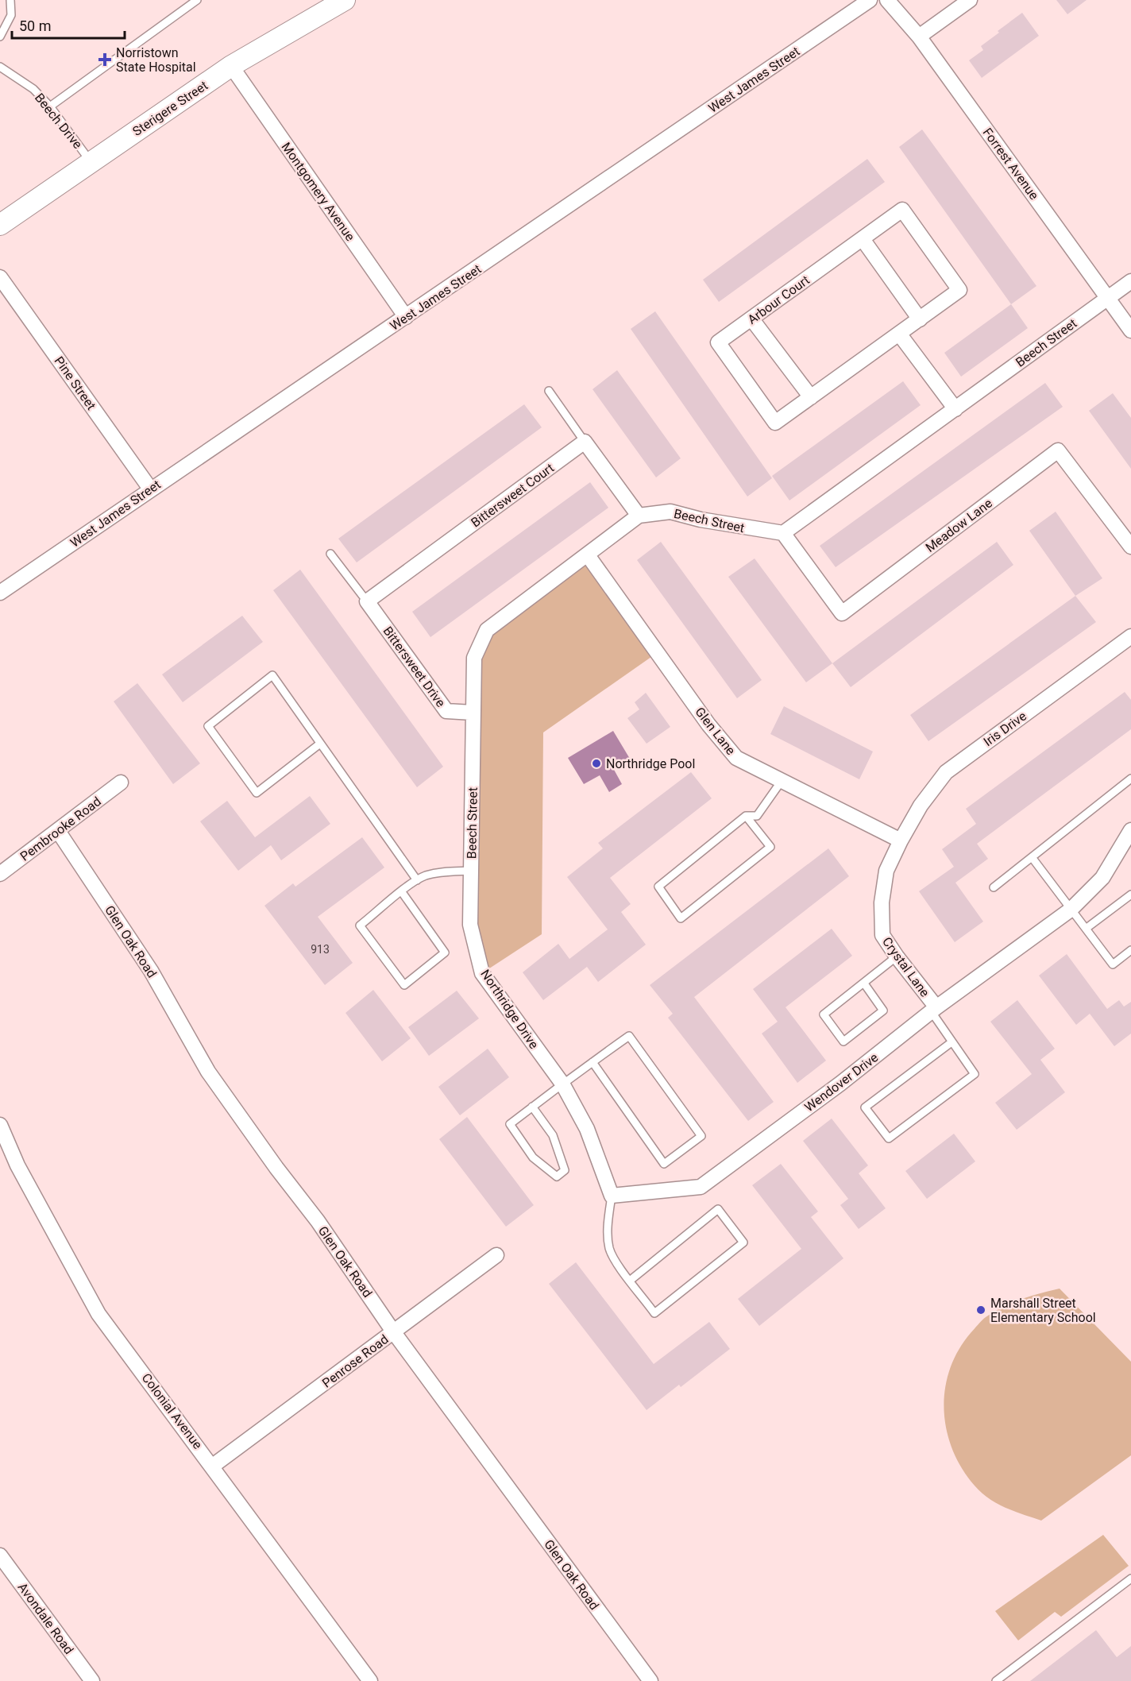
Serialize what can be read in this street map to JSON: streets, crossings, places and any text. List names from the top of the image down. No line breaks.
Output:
{"streets":{"street":["West James Street","Sterigere Street","Forrest Avenue","Montgomery Avenue","Arbour Court","Beech Street","Pine Street","Bittersweet Court","Meadow Lane","Bittersweet Drive","Iris Drive","Glen Lane","Pembrooke Road","Glen Oak Road","Crystal Lane","Northridge Drive","Wendover Drive","Penrose Road","Colonial Avenue","Avondale Road"],"lane":["Beech Drive"]},"crossings":[["West James Street","Montgomery Avenue"],["West James Street","Pine Street"],["Sterigere Street","Beech Drive"],["Sterigere Street","Montgomery Avenue"],["Forrest Avenue","Beech Street"],["Beech Street","Meadow Lane"],["Beech Street","Bittersweet Drive"],["Beech Street","Glen Lane"],["Beech Street","Northridge Drive"],["Bittersweet Court","Bittersweet Drive"],["Iris Drive","Glen Lane"],["Iris Drive","Crystal Lane"],["Glen Lane","Crystal Lane"],["Pembrooke Road","Glen Oak Road"],["Glen Oak Road","Penrose Road"],["Crystal Lane","Wendover Drive"],["Penrose Road","Colonial Avenue"]],"places":{"health":["Norristown State Hospital"],"other":["Northridge Pool","Marshall Street Elementary School"]},"house_numbers":["913"],"scale_bar":"50 m"}
